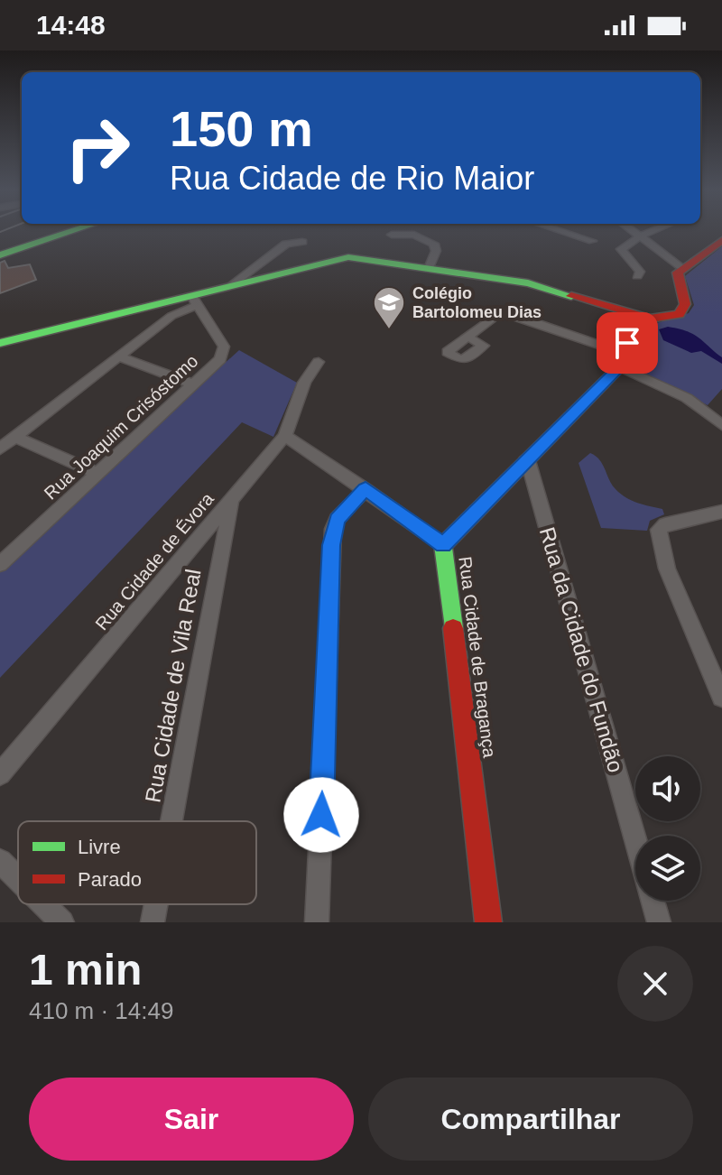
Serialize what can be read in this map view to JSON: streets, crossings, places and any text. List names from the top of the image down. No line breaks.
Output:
{"streets":{"main road":["Rua Cidade de Bragança"],"street":["Rua Joaquim Crisóstomo","Rua Cidade de Évora","Rua da Cidade do Fundão","Rua Cidade de Vila Real"]},"crossings":[["Rua Cidade de Évora","Rua Cidade de Vila Real"],["Rua da Cidade do Fundão","Rua Cidade de Bragança"]],"places":{"school or university":["Colégio Bartolomeu Dias"]},"legend":["Livre","Parado"],"page":{"status":"14:48","turn":["150 m","Rua Cidade de Rio Maior"],"heading":["1 min","410 m · 14:49"],"buttons":["Sair","Compartilhar"]}}
